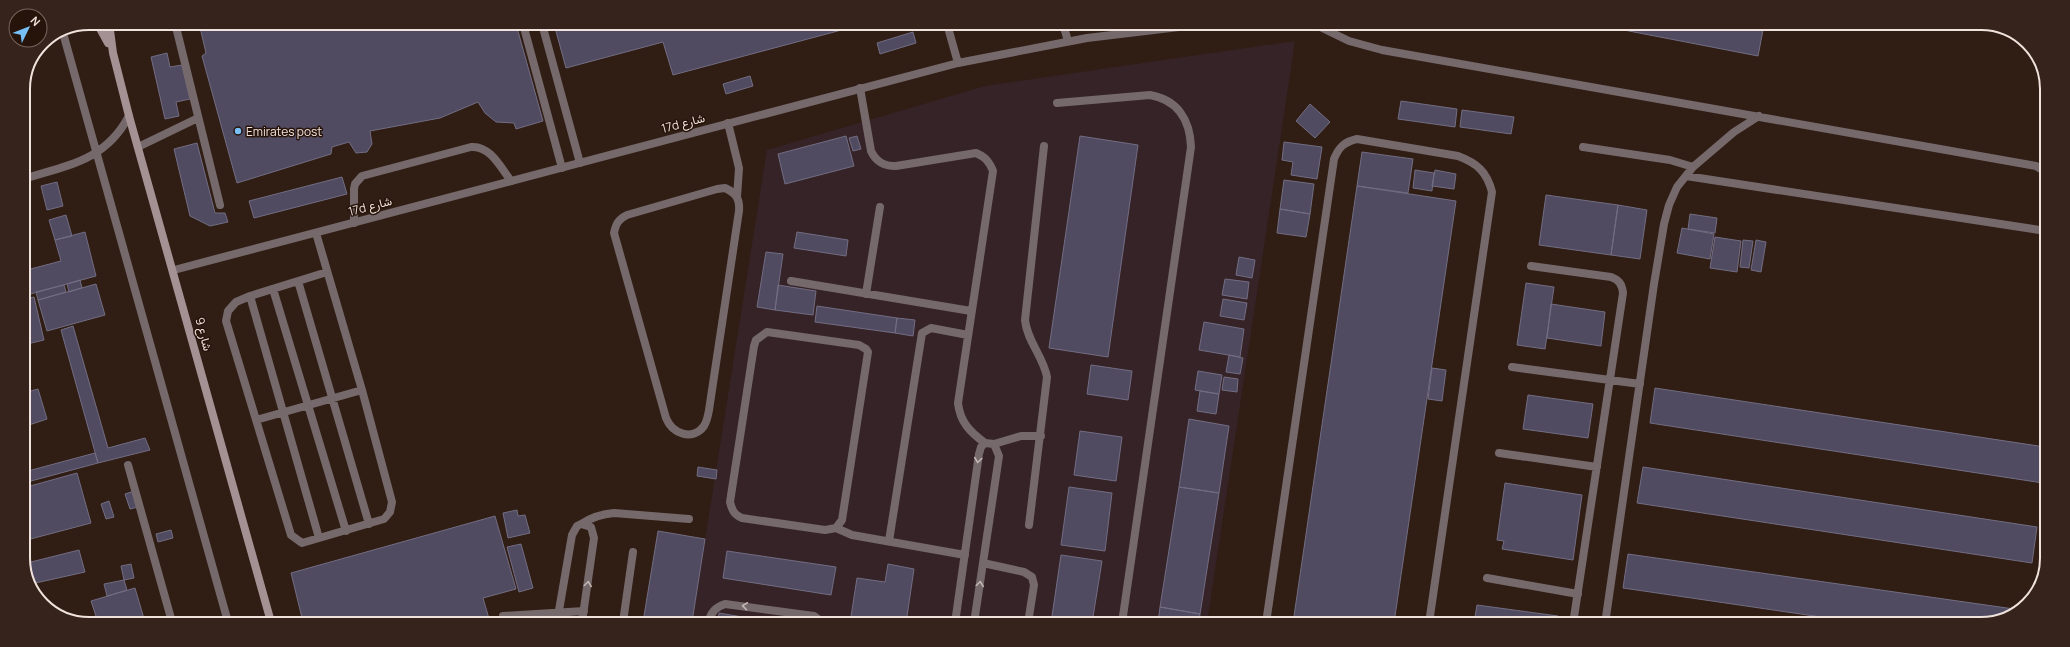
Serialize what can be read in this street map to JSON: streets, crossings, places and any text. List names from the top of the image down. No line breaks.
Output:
{"streets":{"street":["17d شارع","شارع 9"]},"crossings":[["17d شارع","شارع 9"]],"places":["Emirates post"],"north":"top right"}
